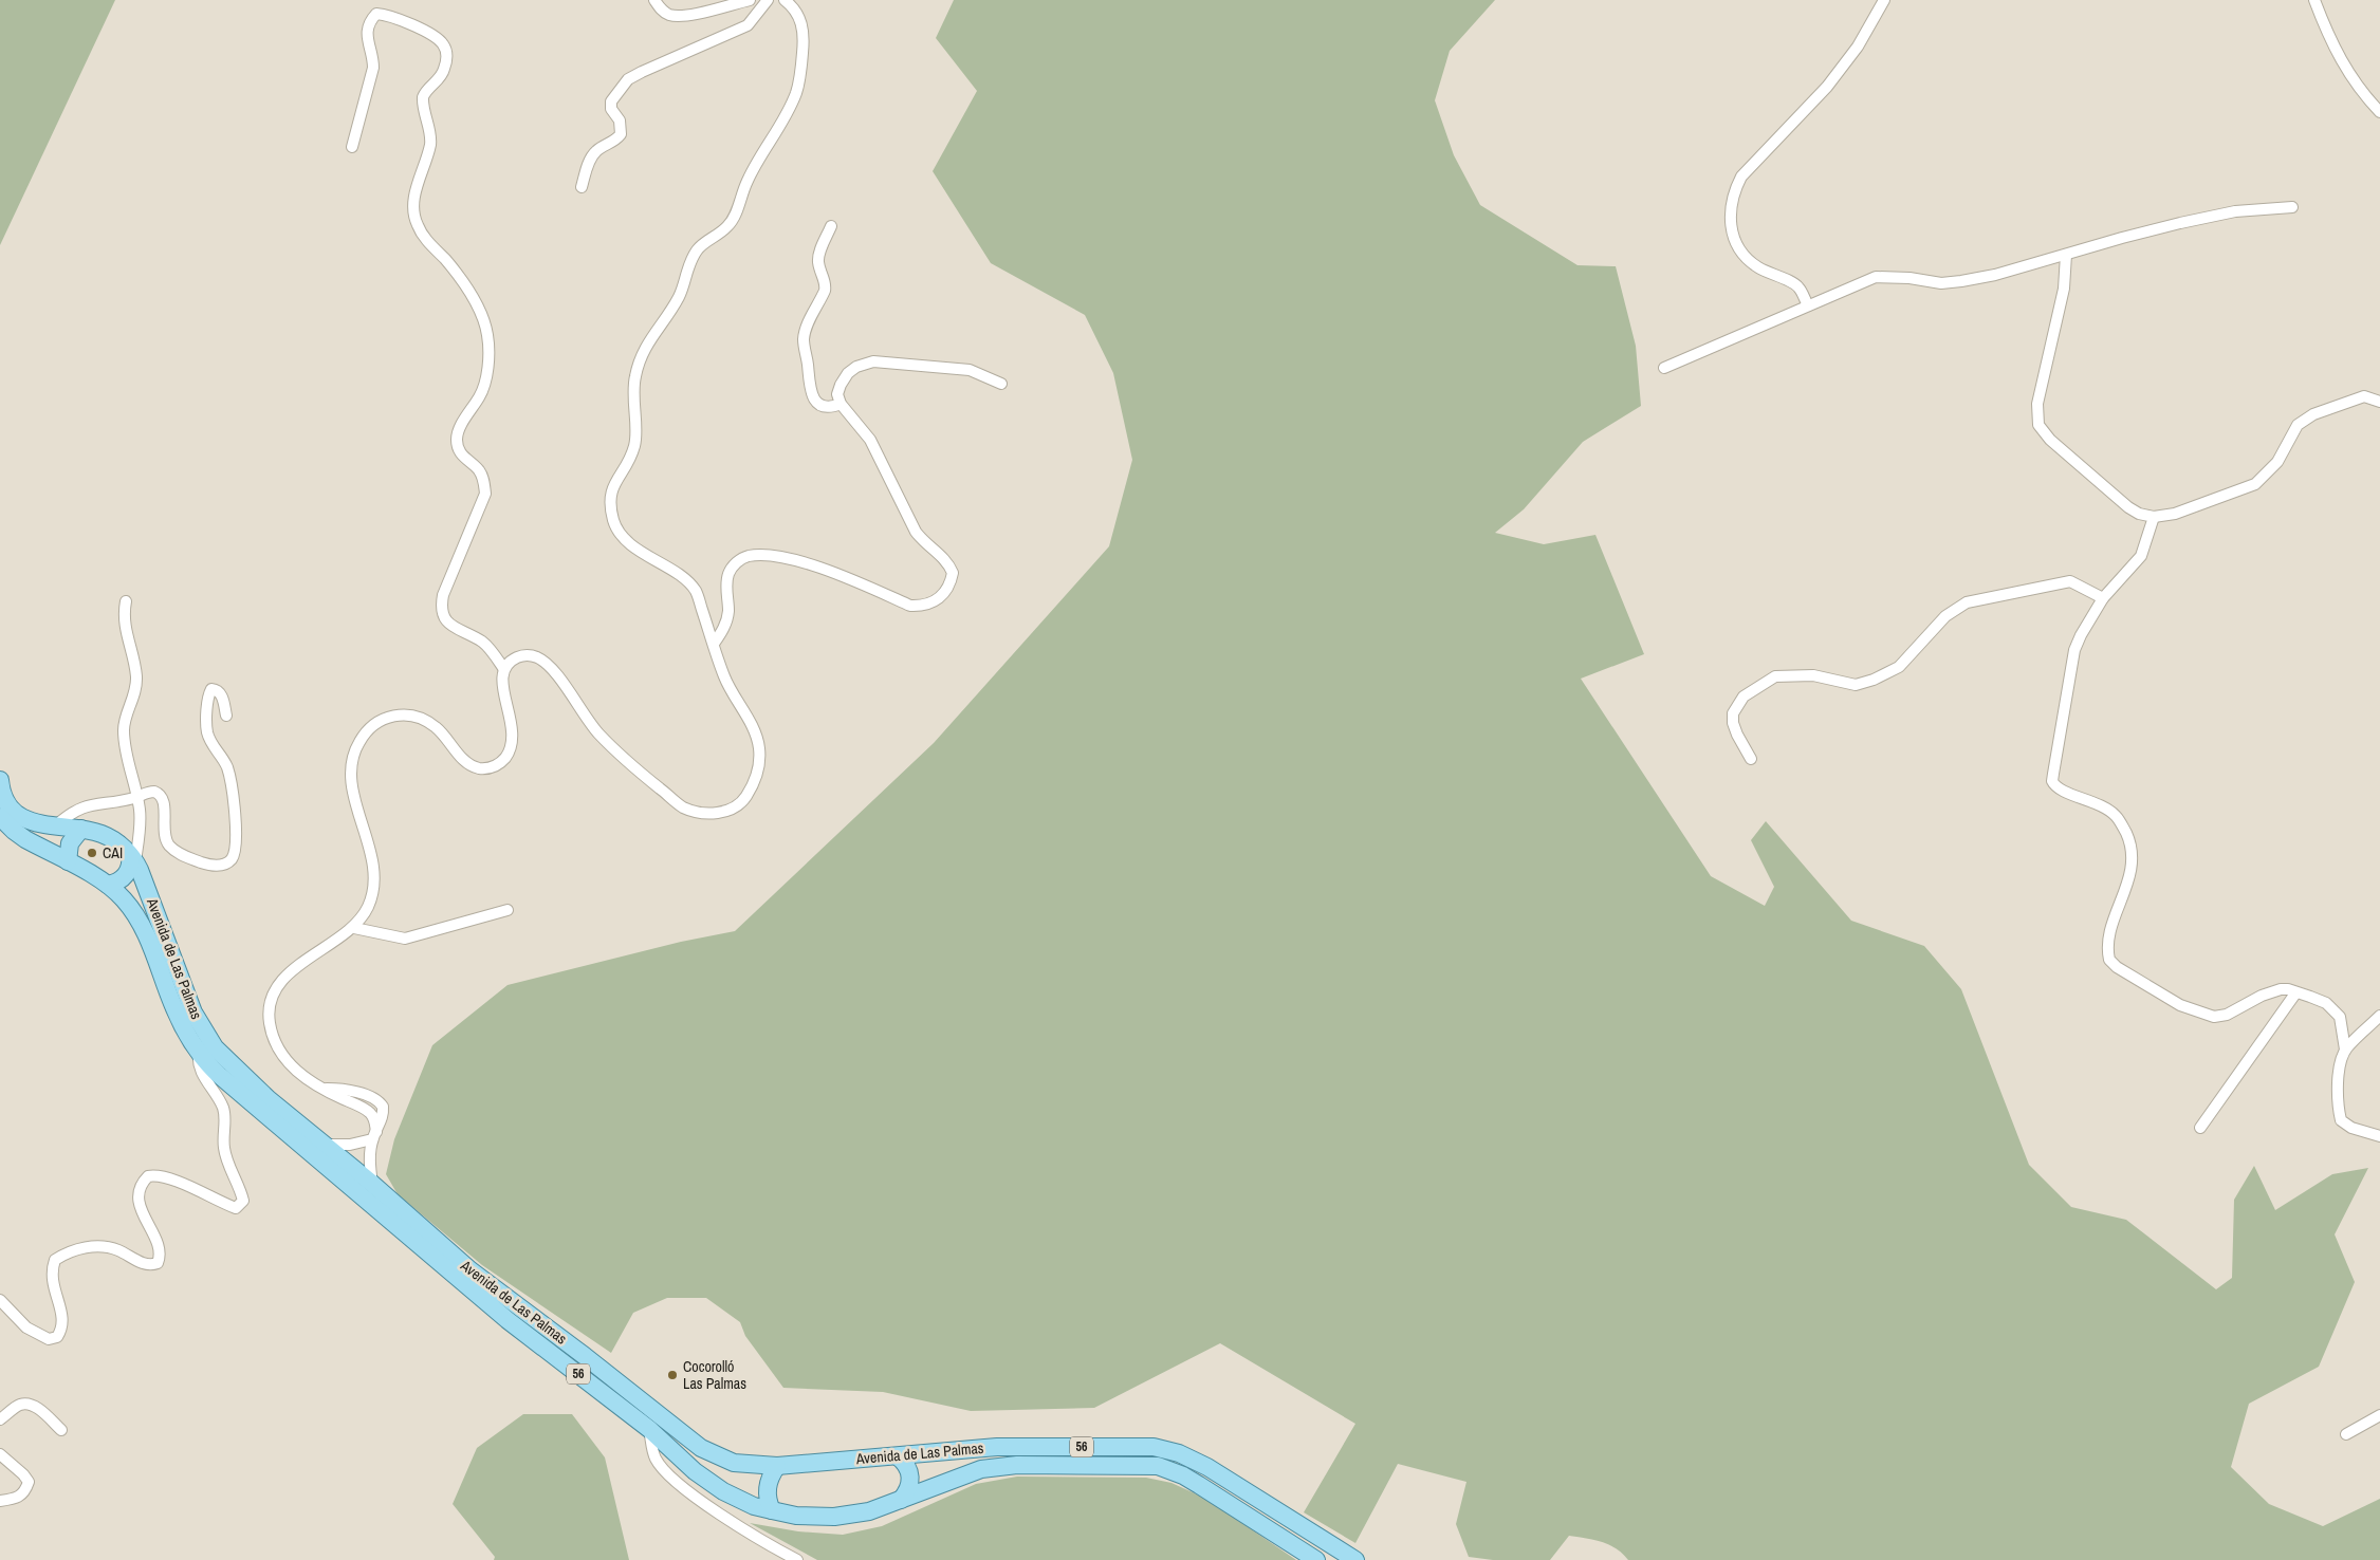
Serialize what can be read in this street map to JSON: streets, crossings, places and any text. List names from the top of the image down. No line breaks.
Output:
{"streets":{"main road":["Avenida de Las Palmas","56"]},"places":["CAI","Cocorolló Las Palmas"]}
